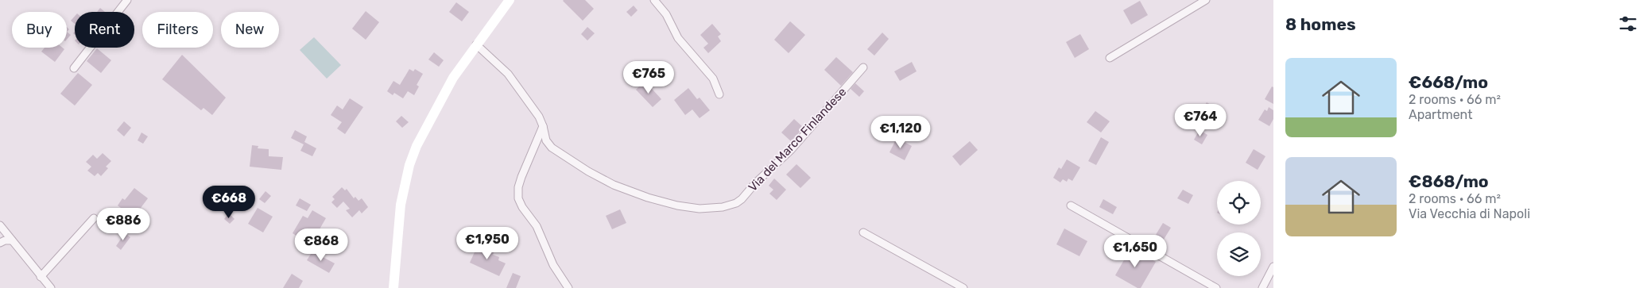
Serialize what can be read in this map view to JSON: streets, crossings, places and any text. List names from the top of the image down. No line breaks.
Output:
{"streets":{"street":["Via del Marco Finlandese"]},"page":{"heading":"8 homes","chip":["Buy","Rent","Filters","New"],"list":[{"name":"€668/mo","note":"2 rooms · 66 m² · Apartment"},{"name":"€868/mo","note":"2 rooms · 66 m² · Via Vecchia di Napoli"}],"price":["€765","€764","€1,120","€668","€886","€1,950","€868","€1,650"]}}
